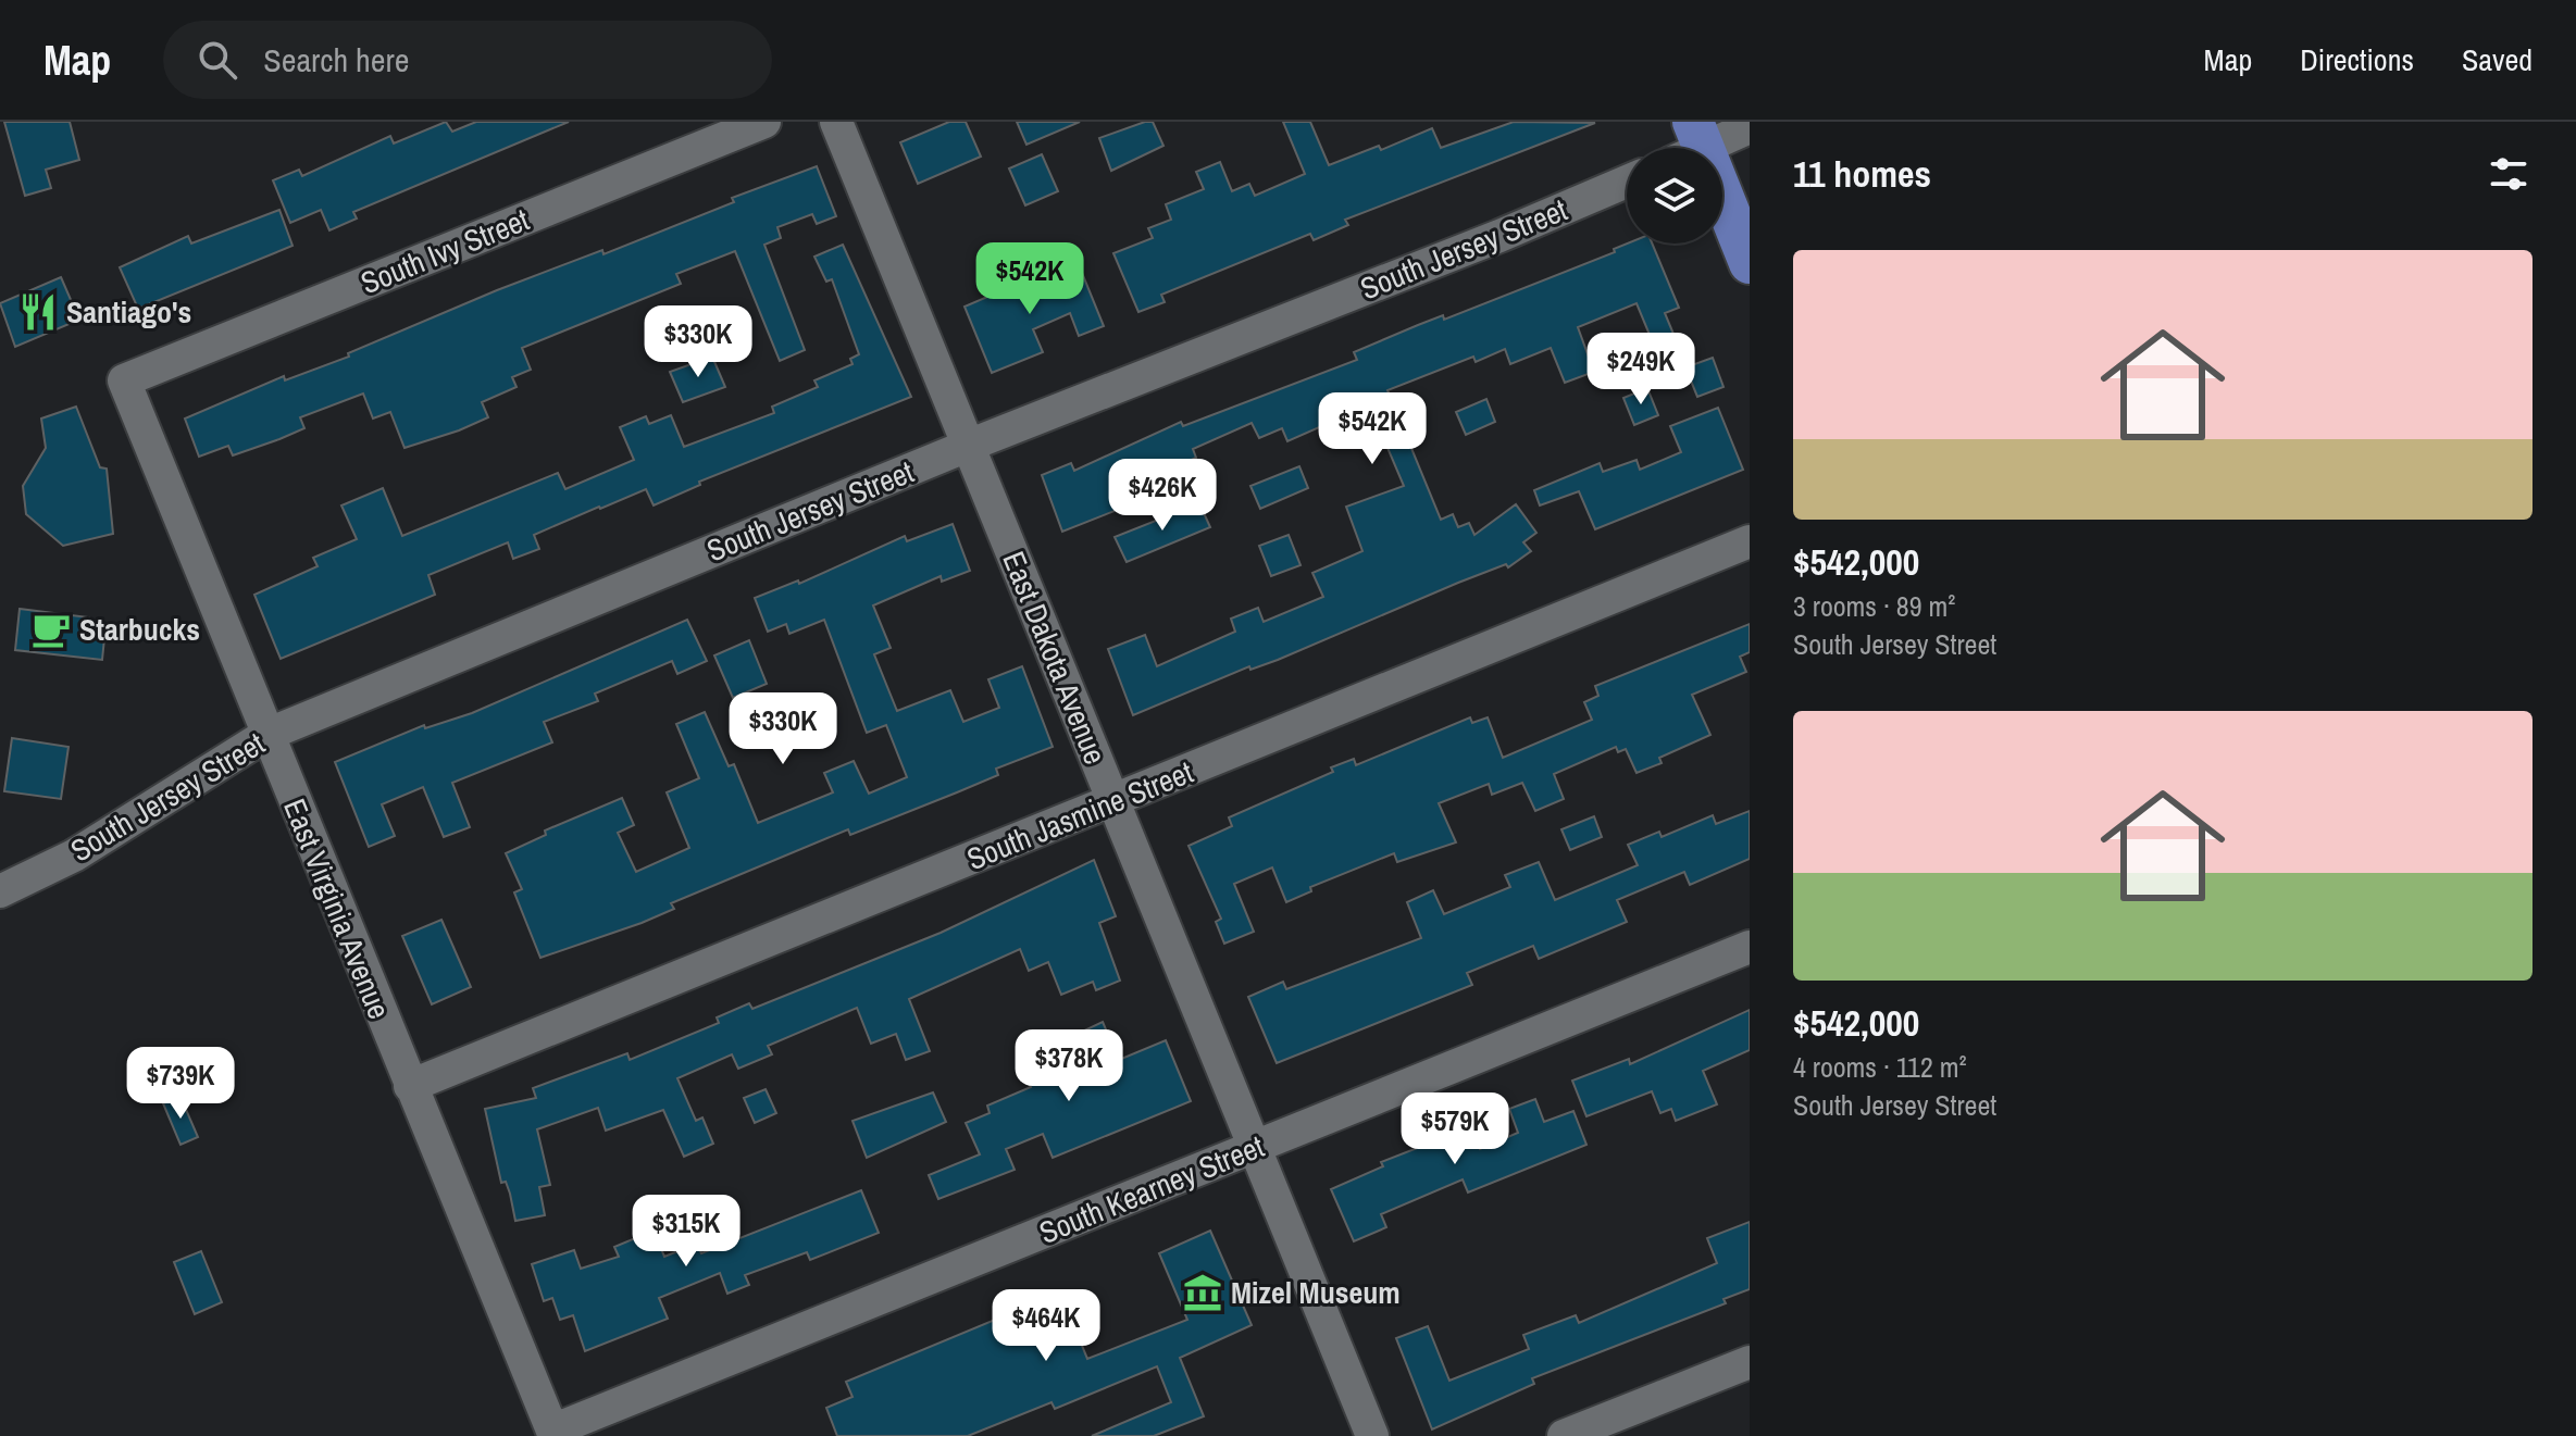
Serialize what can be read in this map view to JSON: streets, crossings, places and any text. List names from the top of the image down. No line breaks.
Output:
{"streets":{"street":["South Jersey Street","South Ivy Street","East Dakota Avenue","South Jasmine Street","East Virginia Avenue","South Kearney Street"]},"crossings":[["South Jersey Street","East Dakota Avenue"],["South Jersey Street","East Virginia Avenue"],["South Ivy Street","East Virginia Avenue"],["East Dakota Avenue","South Jasmine Street"],["East Dakota Avenue","South Kearney Street"],["South Jasmine Street","East Virginia Avenue"],["East Virginia Avenue","South Kearney Street"]],"places":{"restaurant":["Santiago's"],"cafe":["Starbucks"],"museum":["Mizel Museum"]},"page":{"header":"Map","search":"Search here","nav":["Map","Directions","Saved"],"heading":"11 homes","list":[{"name":"$542,000","note":"3 rooms · 89 m² · South Jersey Street"},{"name":"$542,000","note":"4 rooms · 112 m² · South Jersey Street"}],"price":["$542K","$330K","$249K","$542K","$426K","$330K","$378K","$739K","$579K","$315K","$464K"]}}
